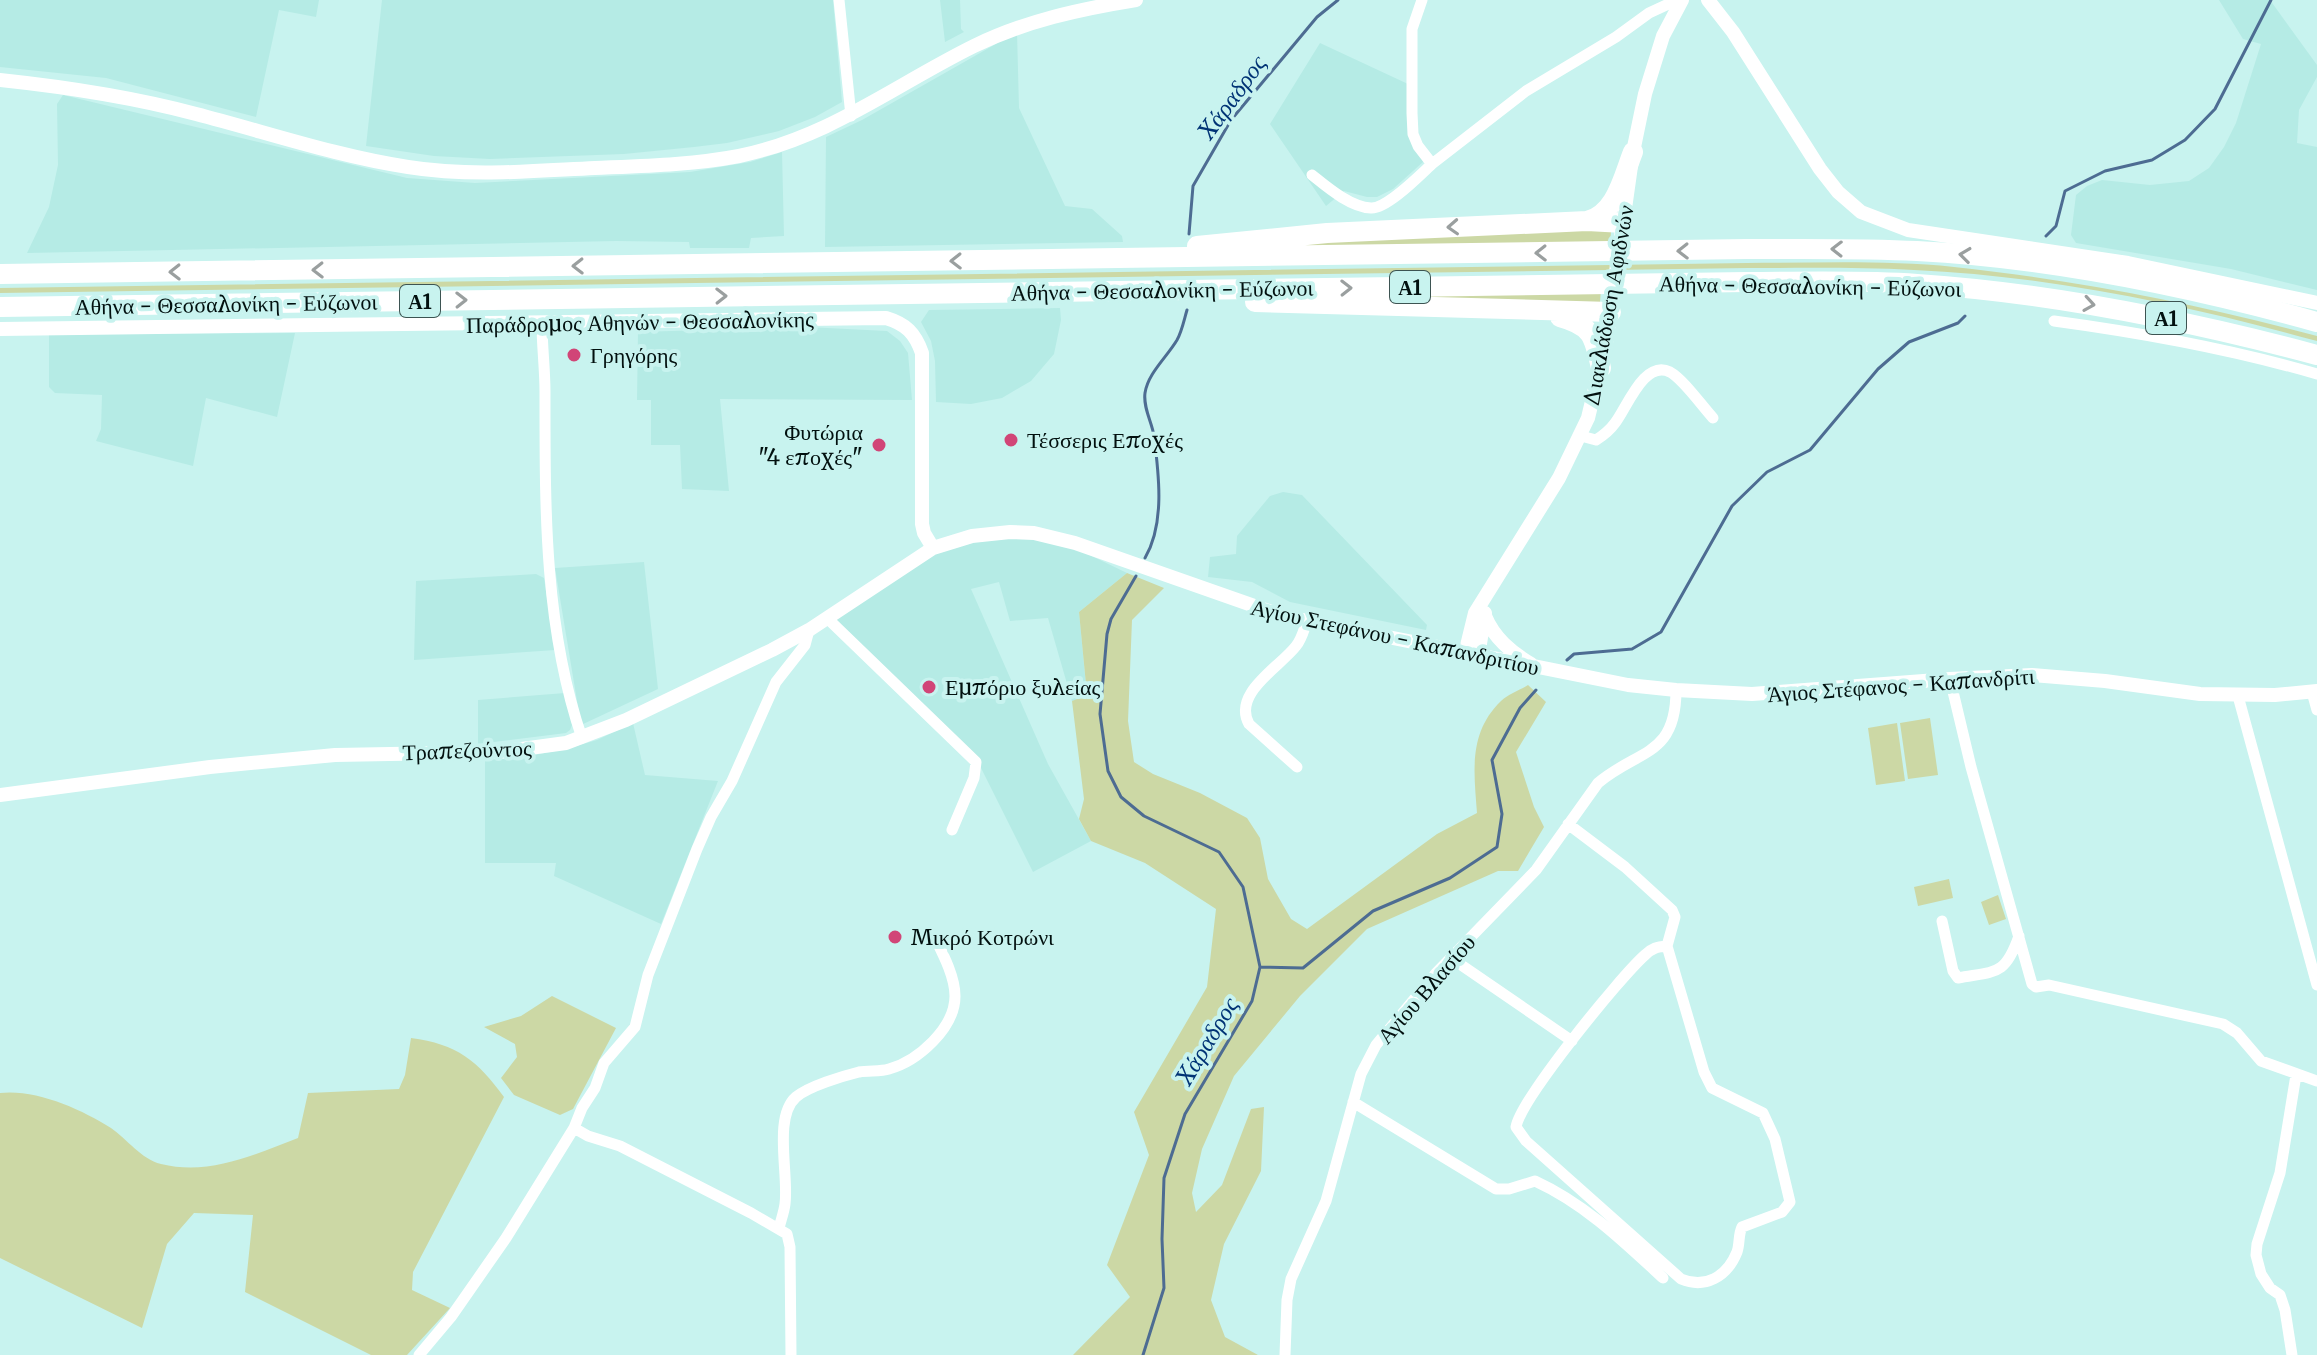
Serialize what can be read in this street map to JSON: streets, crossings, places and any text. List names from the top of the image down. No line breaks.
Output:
{"streets":{"highway":["Αθήνα - Θεσσαλονίκη - Εύζωνοι","Α1"],"main road":["Διακλάδωση Αφιδνών","Παράδρομος Αθηνών - Θεσσαλονίκης","Αγίου Στεφάνου - Καπανδριτίου","Άγιος Στέφανος - Καπανδρίτι","Τραπεζούντος"],"street":["Αγίου Βλασίου"]},"crossings":[["Διακλάδωση Αφιδνών","Αγίου Στεφάνου - Καπανδριτίου"],["Παράδρομος Αθηνών - Θεσσαλονίκης","Αγίου Στεφάνου - Καπανδριτίου"],["Παράδρομος Αθηνών - Θεσσαλονίκης","Τραπεζούντος"],["Αγίου Στεφάνου - Καπανδριτίου","Άγιος Στέφανος - Καπανδρίτι"],["Αγίου Στεφάνου - Καπανδριτίου","Τραπεζούντος"],["Αγίου Στεφάνου - Καπανδριτίου","Αγίου Βλασίου"],["Άγιος Στέφανος - Καπανδρίτι","Αγίου Βλασίου"]],"water":["Χάραδρος"],"places":["Γρηγόρης","Τέσσερις Εποχές","Φυτώρια \"4 εποχές\"","Εμπόριο ξυλείας","Μικρό Κοτρώνι"]}
